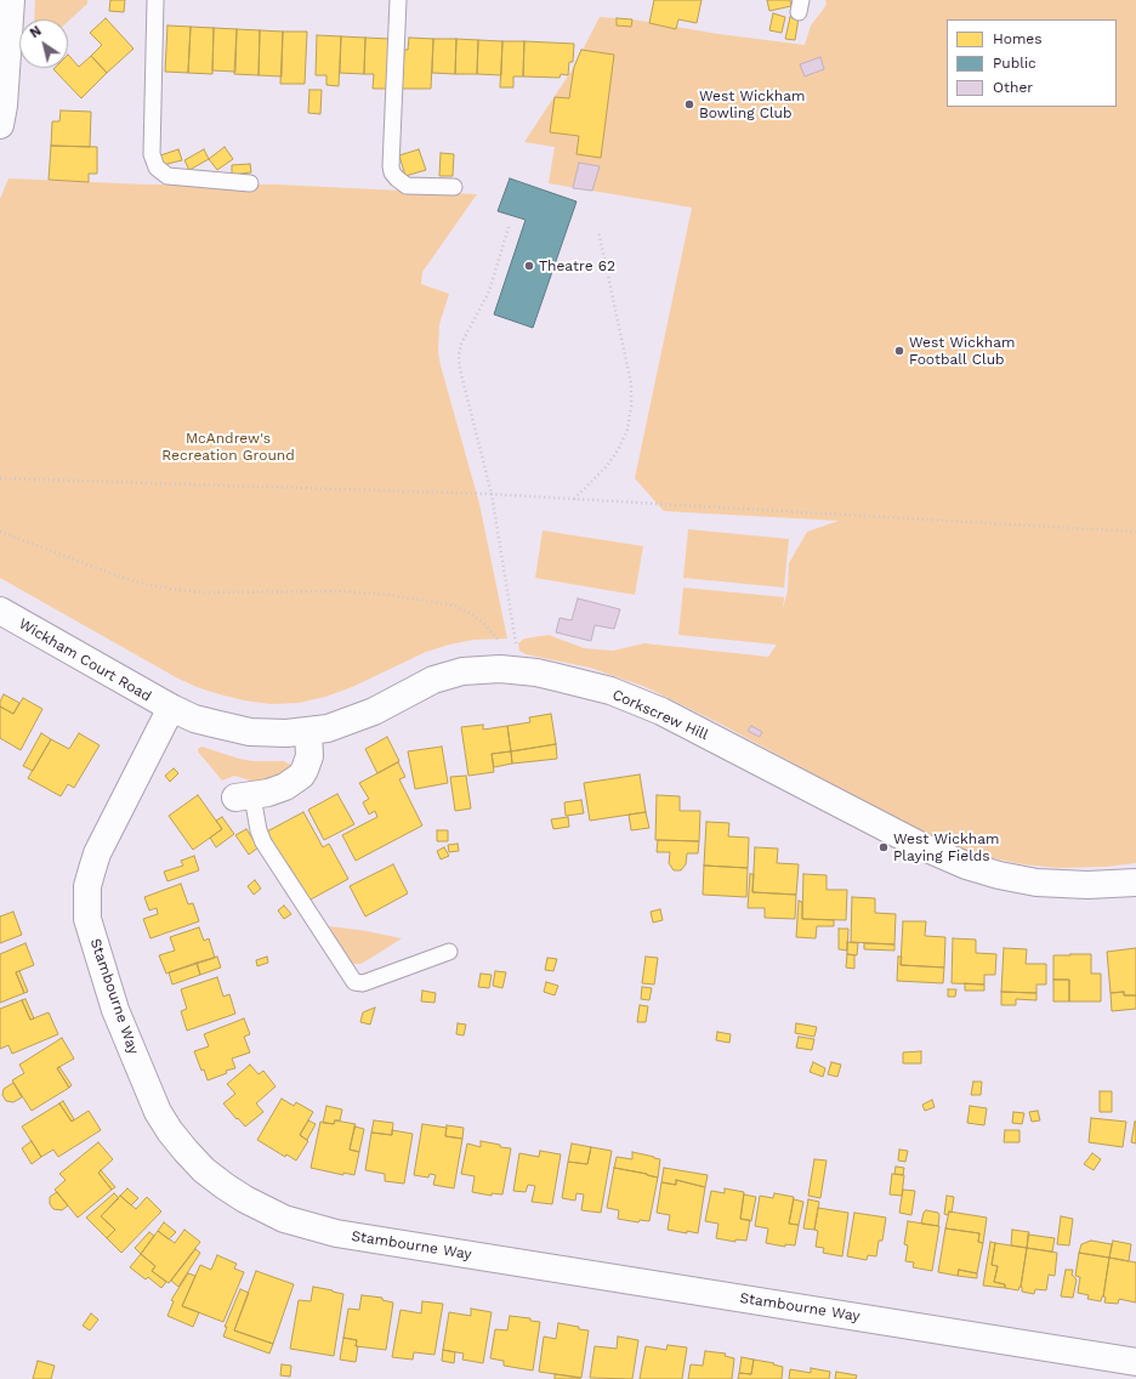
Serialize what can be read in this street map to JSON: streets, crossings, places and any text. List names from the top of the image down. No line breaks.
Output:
{"streets":{"street":["Wickham Court Road","Corkscrew Hill","Stambourne Way"]},"crossings":[["Wickham Court Road","Corkscrew Hill"],["Wickham Court Road","Stambourne Way"],["Corkscrew Hill","Stambourne Way"]],"parks":["McAndrew's Recreation Ground"],"places":["West Wickham Bowling Club","Theatre 62","West Wickham Football Club","West Wickham Playing Fields"],"legend":["Homes","Public","Other"],"north":"top left"}
